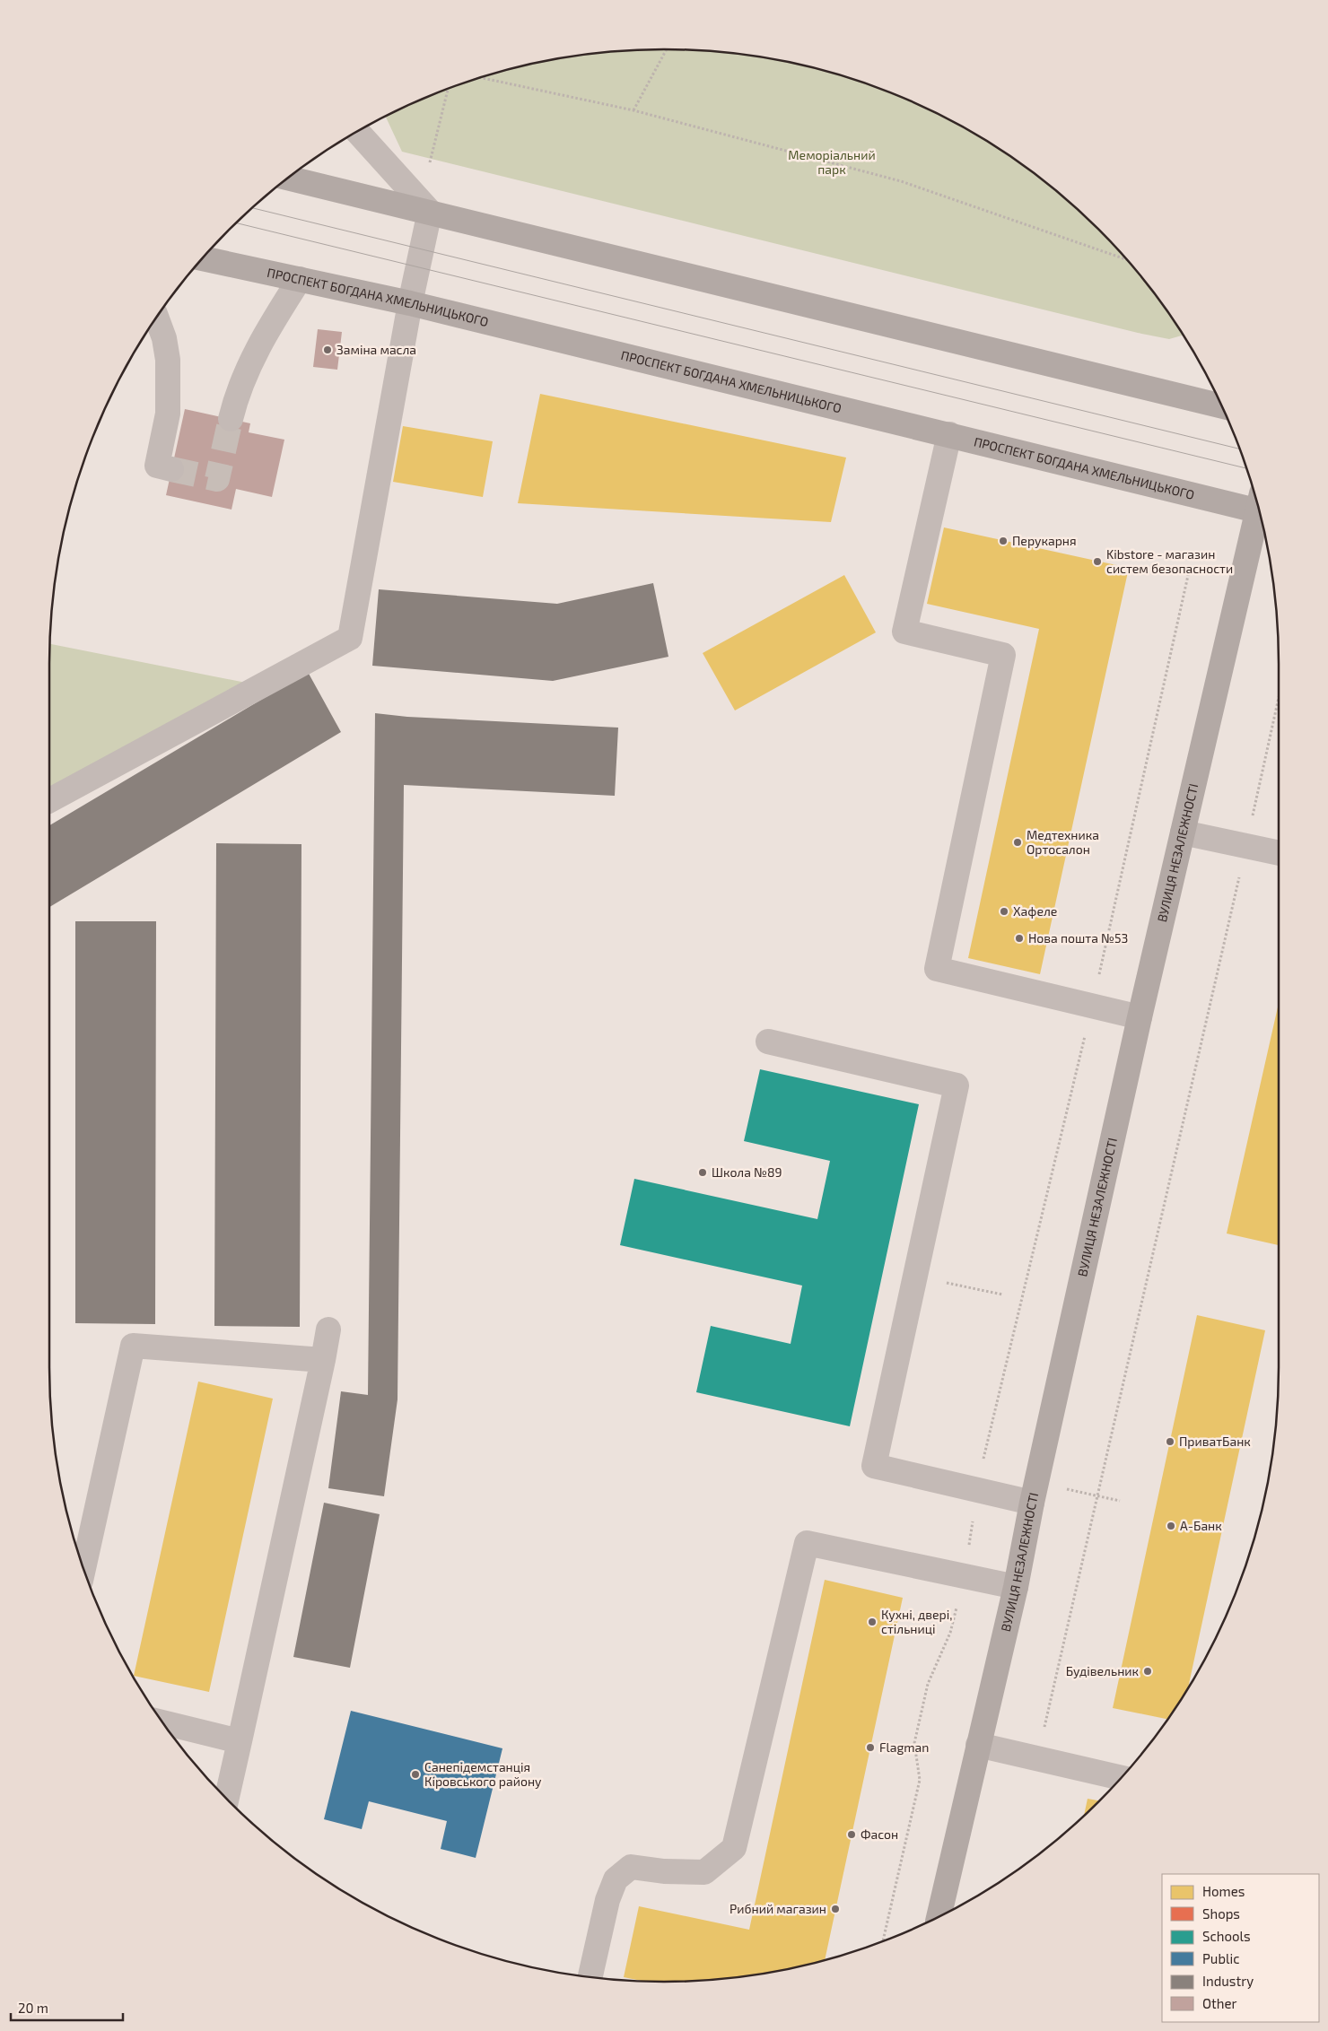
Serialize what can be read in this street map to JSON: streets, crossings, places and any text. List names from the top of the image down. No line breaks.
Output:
{"streets":{"main road":["ПРОСПЕКТ БОГДАНА ХМЕЛЬНИЦЬКОГО","ВУЛИЦЯ НЕЗАЛЕЖНОСТІ"]},"parks":["Меморіальний парк"],"places":["Заміна масла","Перукарня","Kibstore - магазин систем безопасности","Медтехника Ортосалон","Хафеле","Нова пошта №53","Школа №89","ПриватБанк","А-Банк","Кухні, двері, стільниці","Будівельник","Flagman","Санепідемстанція Кіровського району","Фасон","Рибний магазин"],"legend":["Homes","Shops","Schools","Public","Industry","Other"],"scale_bar":"20 m"}
